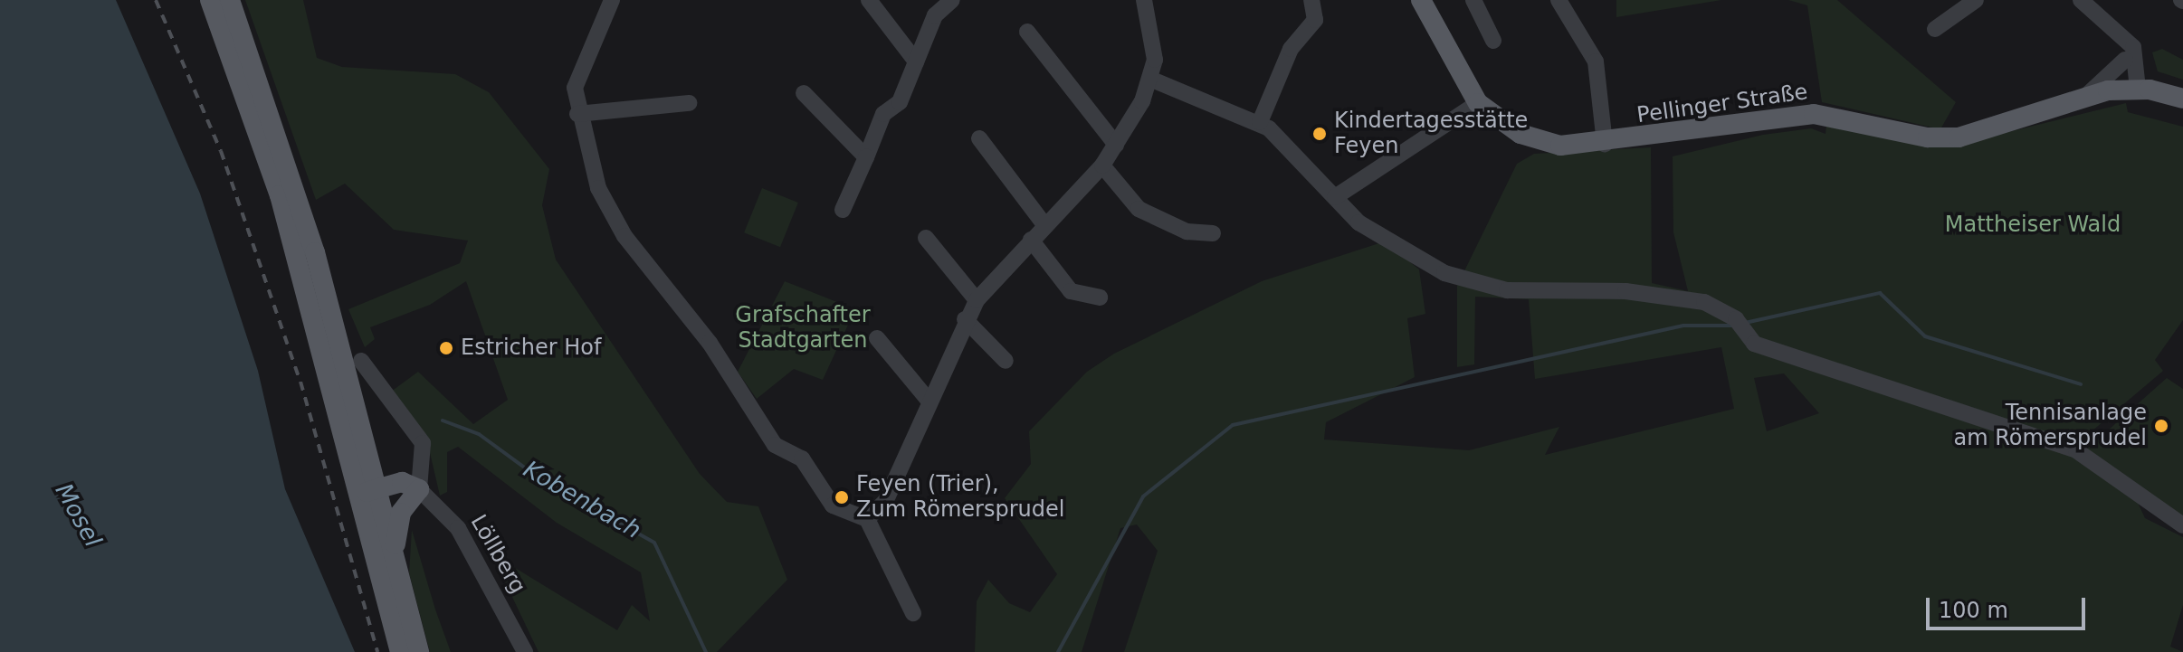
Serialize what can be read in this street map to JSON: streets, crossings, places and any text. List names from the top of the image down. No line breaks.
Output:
{"streets":{"main road":["Pellinger Straße"],"street":["Löllberg"]},"water":["Kobenbach","Mosel"],"parks":["Mattheiser Wald","Grafschafter Stadtgarten"],"places":["Kindertagesstätte Feyen","Estricher Hof","Tennisanlage am Römersprudel","Feyen (Trier), Zum Römersprudel"],"scale_bar":"100 m"}
